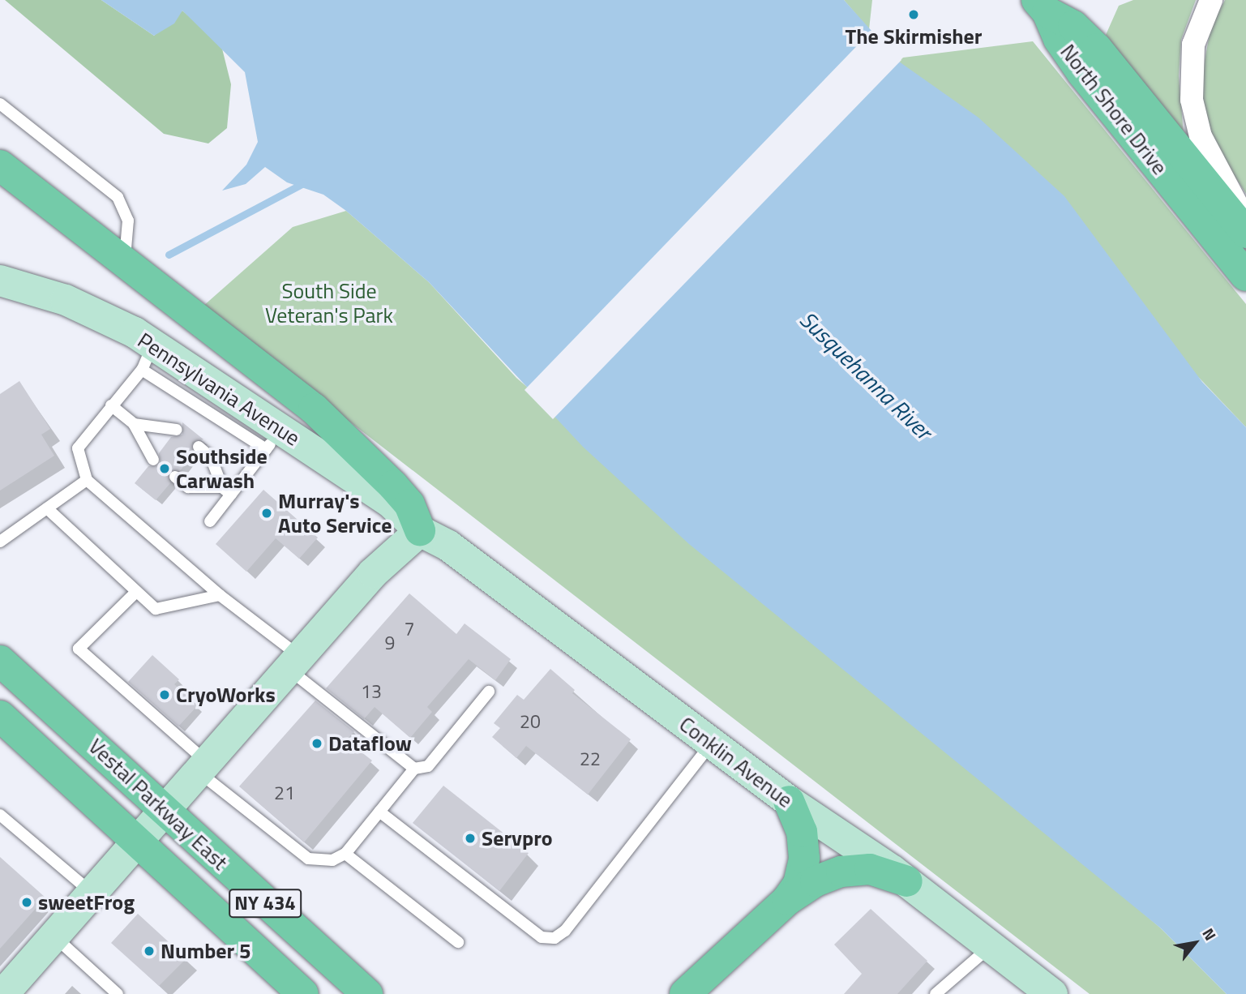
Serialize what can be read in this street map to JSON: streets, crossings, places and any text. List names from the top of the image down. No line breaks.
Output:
{"streets":{"main road":["North Shore Drive","Vestal Parkway East","NY 434"],"street":["Pennsylvania Avenue","Conklin Avenue"]},"crossings":[["Pennsylvania Avenue","Conklin Avenue"]],"water":["Susquehanna River"],"parks":["South Side Veteran's Park"],"places":["The Skirmisher","Southside Carwash","Murray's Auto Service","CryoWorks","Dataflow","Servpro","sweetFrog","Number 5"],"house_numbers":["7","9","13","20","22","21"],"north":"top right"}
